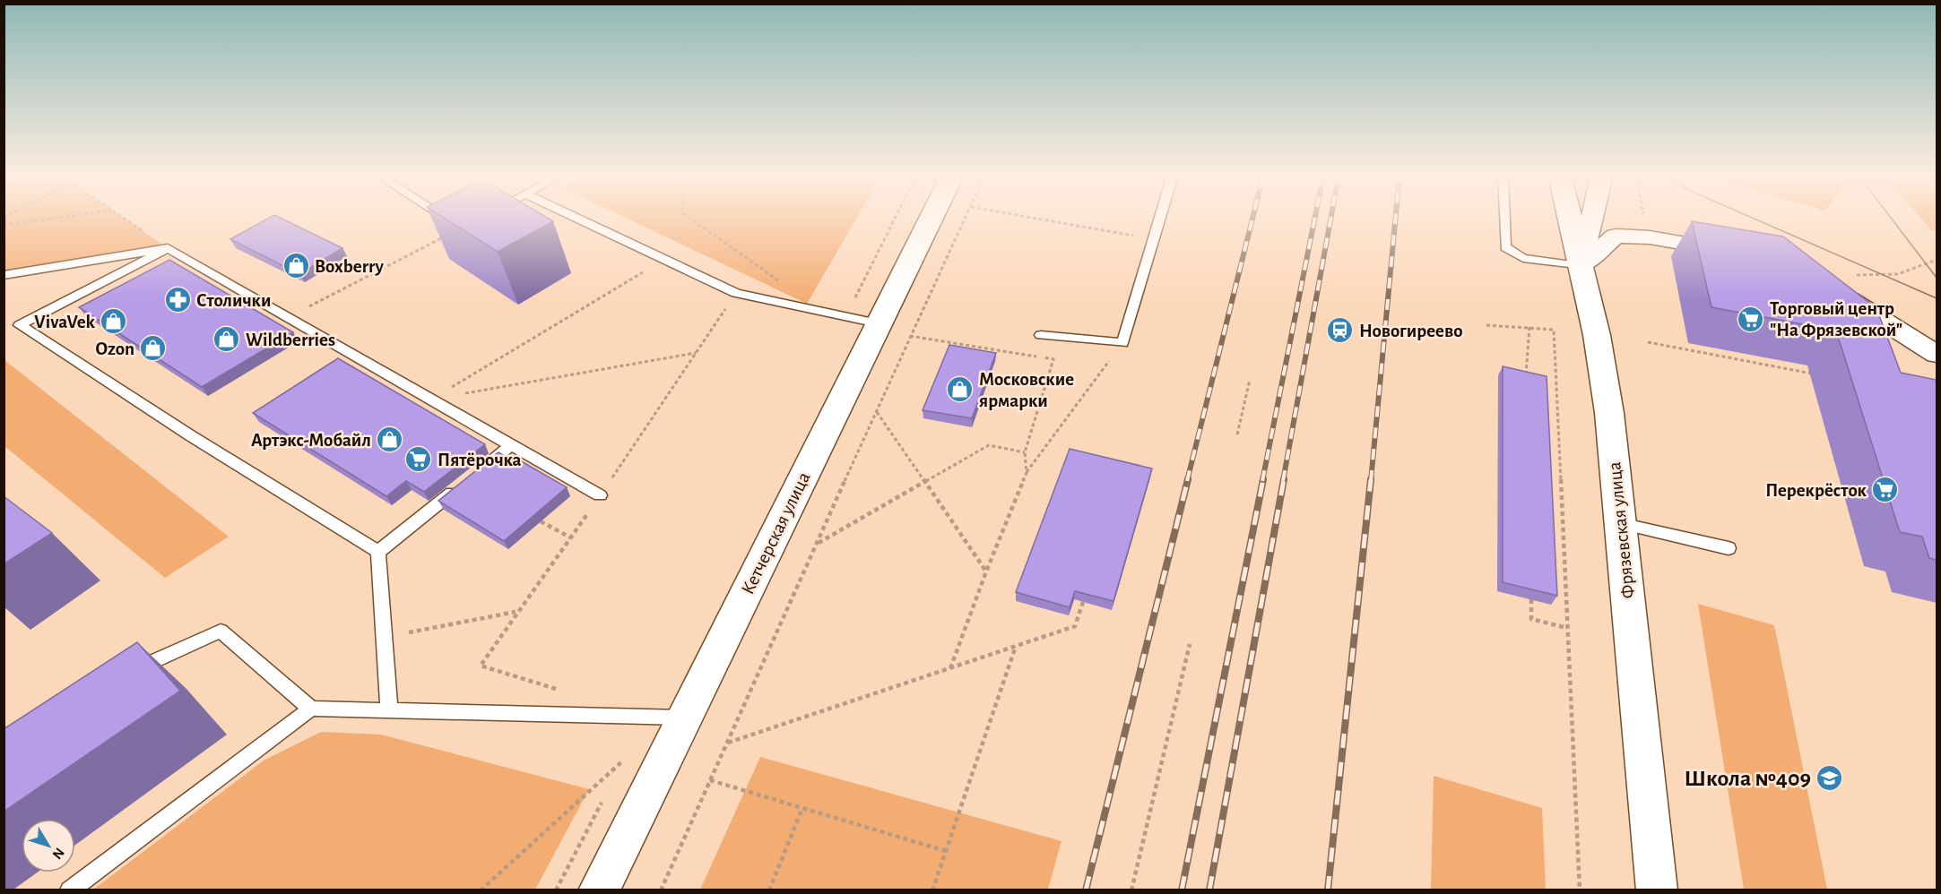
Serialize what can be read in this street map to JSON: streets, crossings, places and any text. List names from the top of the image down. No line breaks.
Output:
{"streets":{"main road":["Фрязевская улица","Кетчерская улица"]},"places":{"shop":["Boxberry","VivaVek","Wildberries","Ozon","Московские ярмарки","Артэкс-Мобайл"],"pharmacy":["Столички"],"supermarket":["Торговый центр \"На Фрязевской\"","Пятёрочка","Перекрёсток"],"station":["Новогиреево"],"school or university":["Школа №409"]},"north":"bottom right"}
